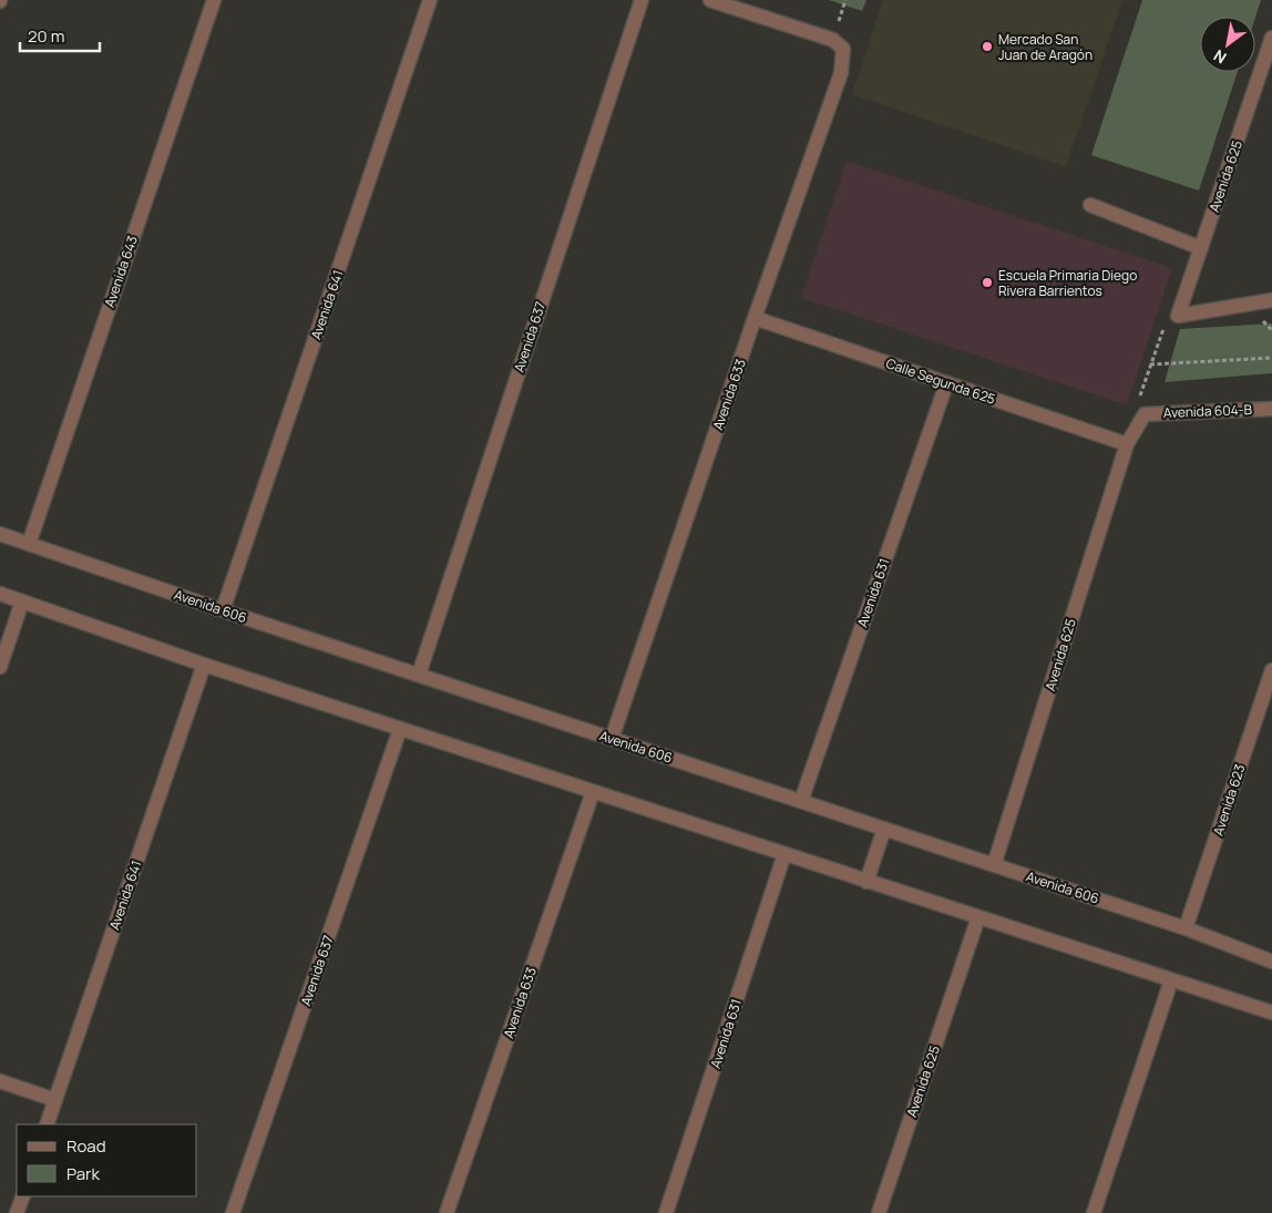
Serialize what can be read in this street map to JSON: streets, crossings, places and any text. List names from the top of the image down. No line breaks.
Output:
{"streets":{"street":["Avenida 625","Avenida 643","Avenida 641","Avenida 637","Calle Segunda 625","Avenida 633","Avenida 604-B","Avenida 631","Avenida 606","Avenida 623"]},"crossings":[["Avenida 625","Calle Segunda 625"],["Avenida 625","Avenida 604-B"],["Avenida 625","Avenida 606"],["Avenida 643","Avenida 606"],["Avenida 641","Avenida 606"],["Avenida 637","Avenida 606"],["Calle Segunda 625","Avenida 633"],["Calle Segunda 625","Avenida 604-B"],["Calle Segunda 625","Avenida 631"],["Avenida 633","Avenida 606"],["Avenida 631","Avenida 606"],["Avenida 606","Avenida 623"]],"places":["Mercado San Juan de Aragón","Escuela Primaria Diego Rivera Barrientos"],"legend":["Road","Park"],"scale_bar":"20 m","north":"bottom left"}
